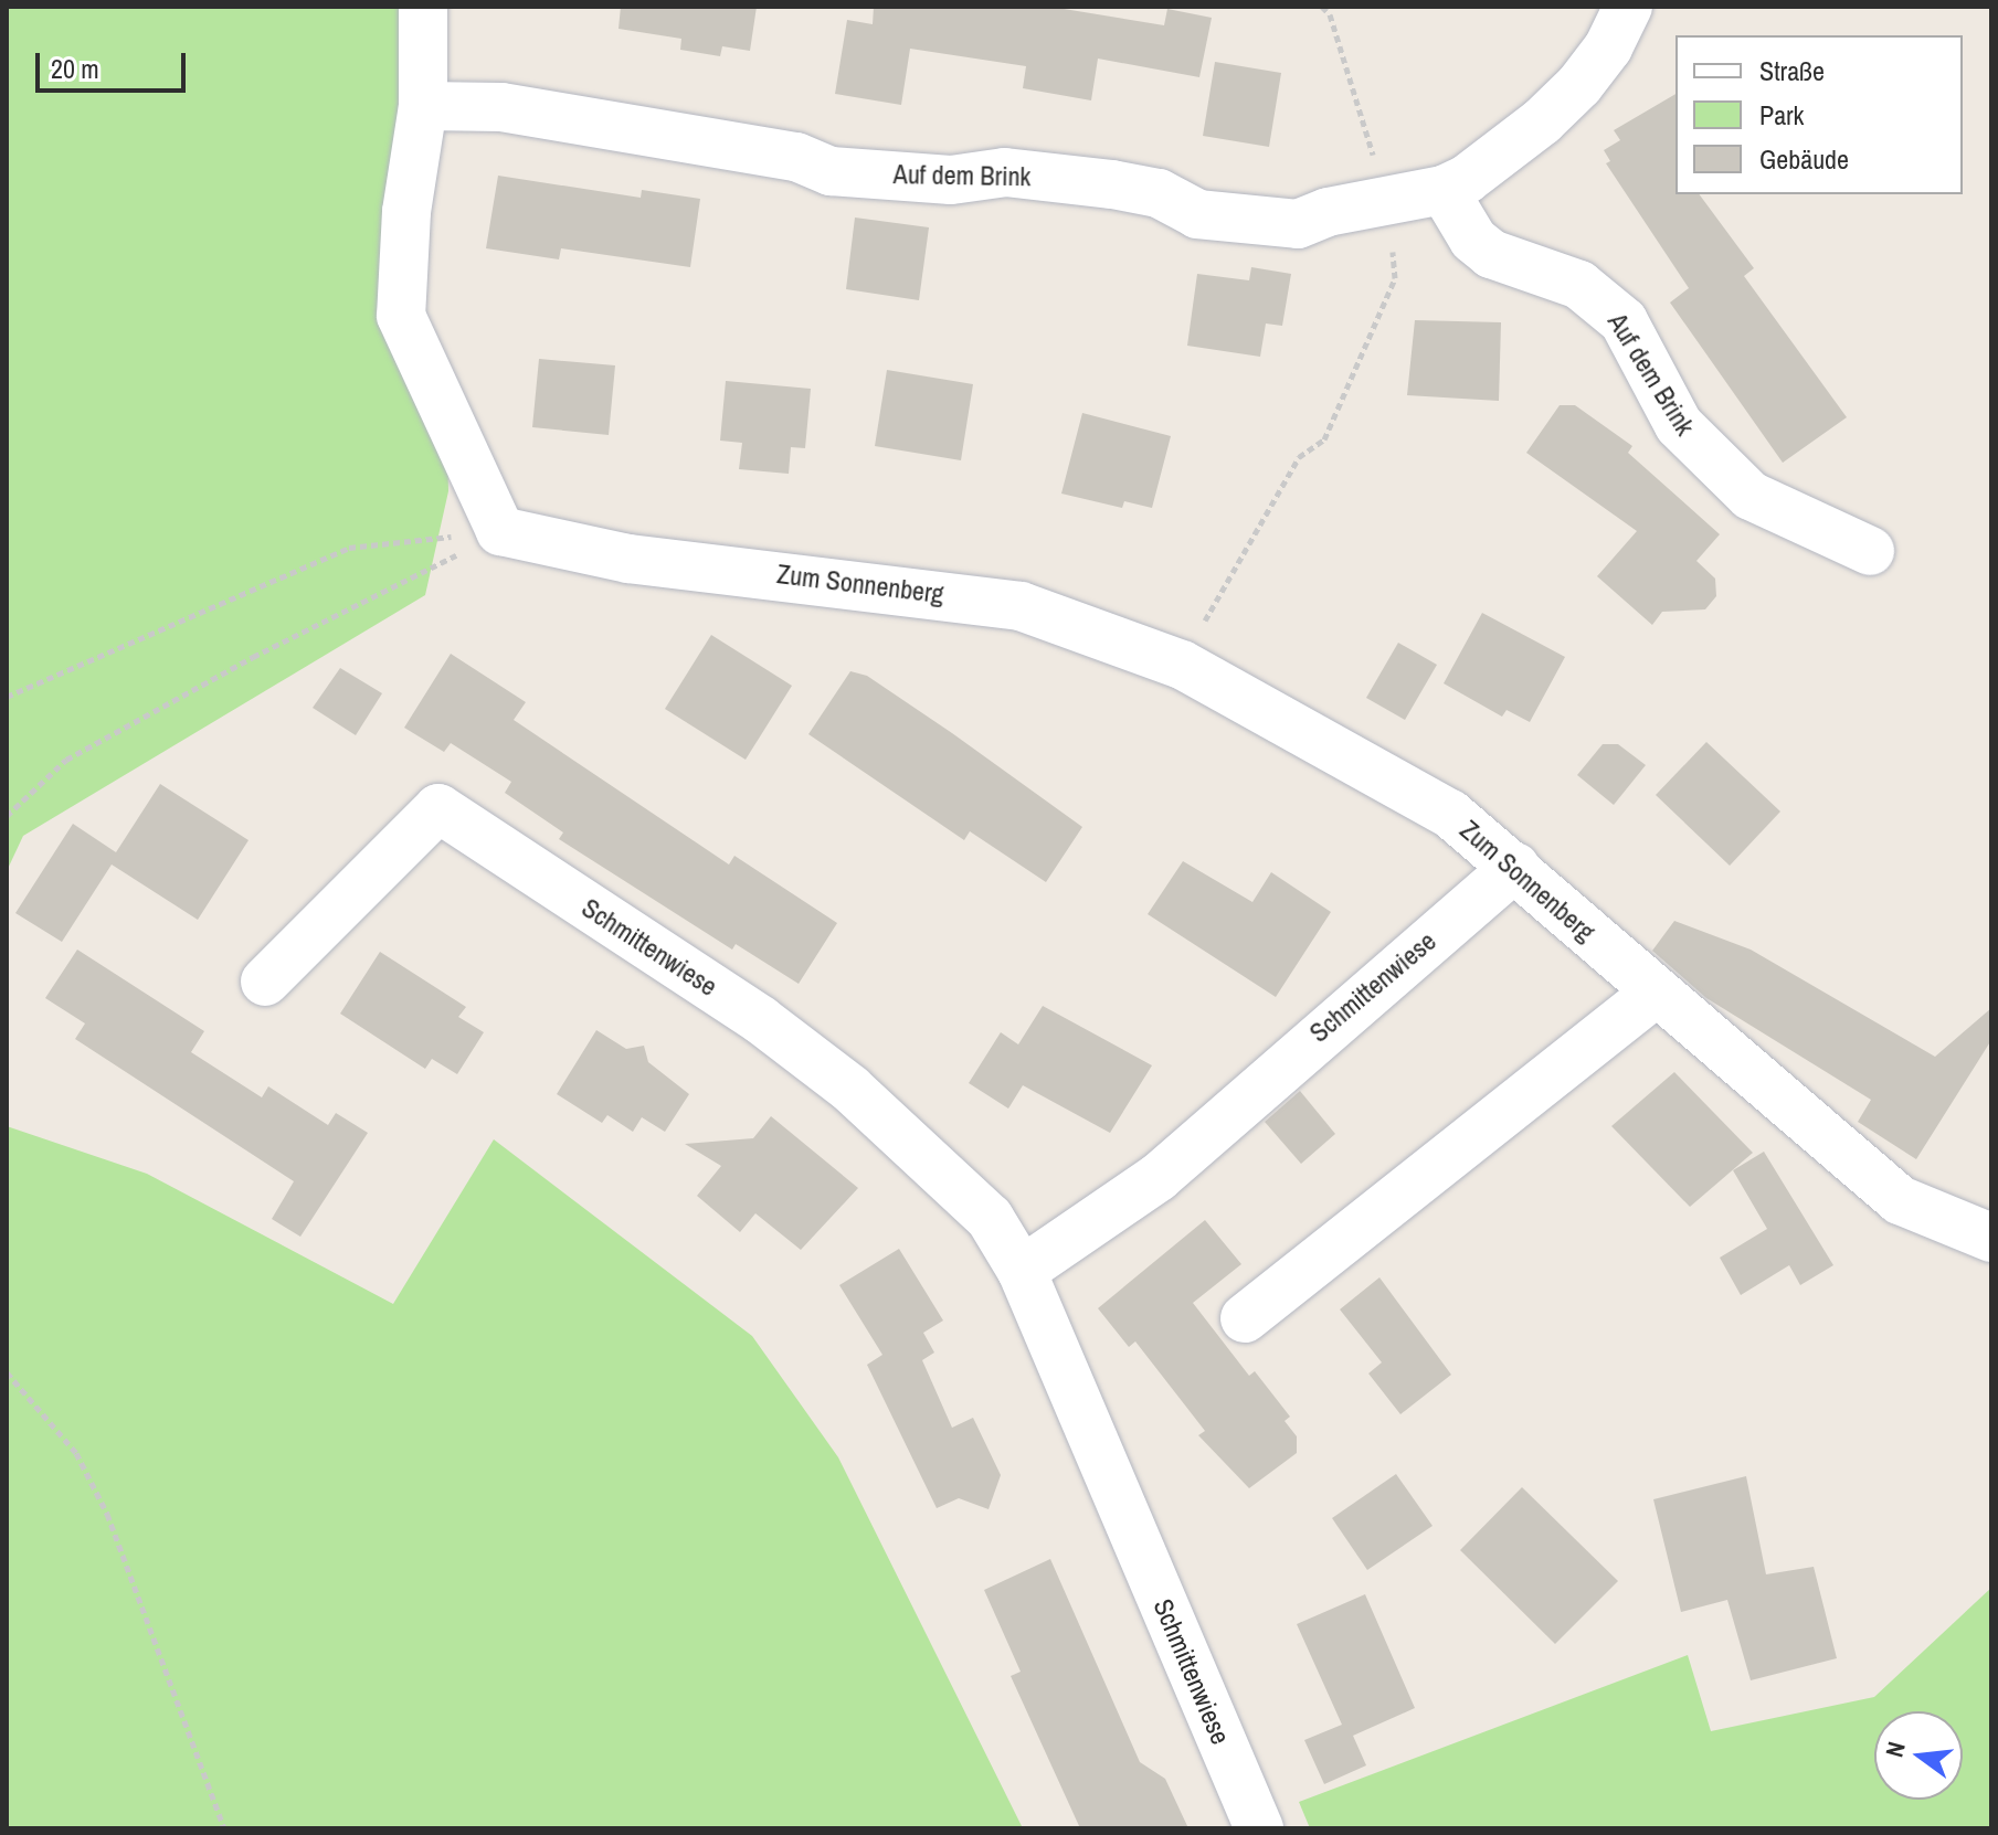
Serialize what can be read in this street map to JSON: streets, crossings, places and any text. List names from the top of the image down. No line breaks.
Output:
{"streets":{"street":["Auf dem Brink","Zum Sonnenberg","Schmittenwiese"]},"crossings":[["Zum Sonnenberg","Schmittenwiese"]],"legend":["Straße","Park","Gebäude"],"scale_bar":"20 m","north":"left"}
